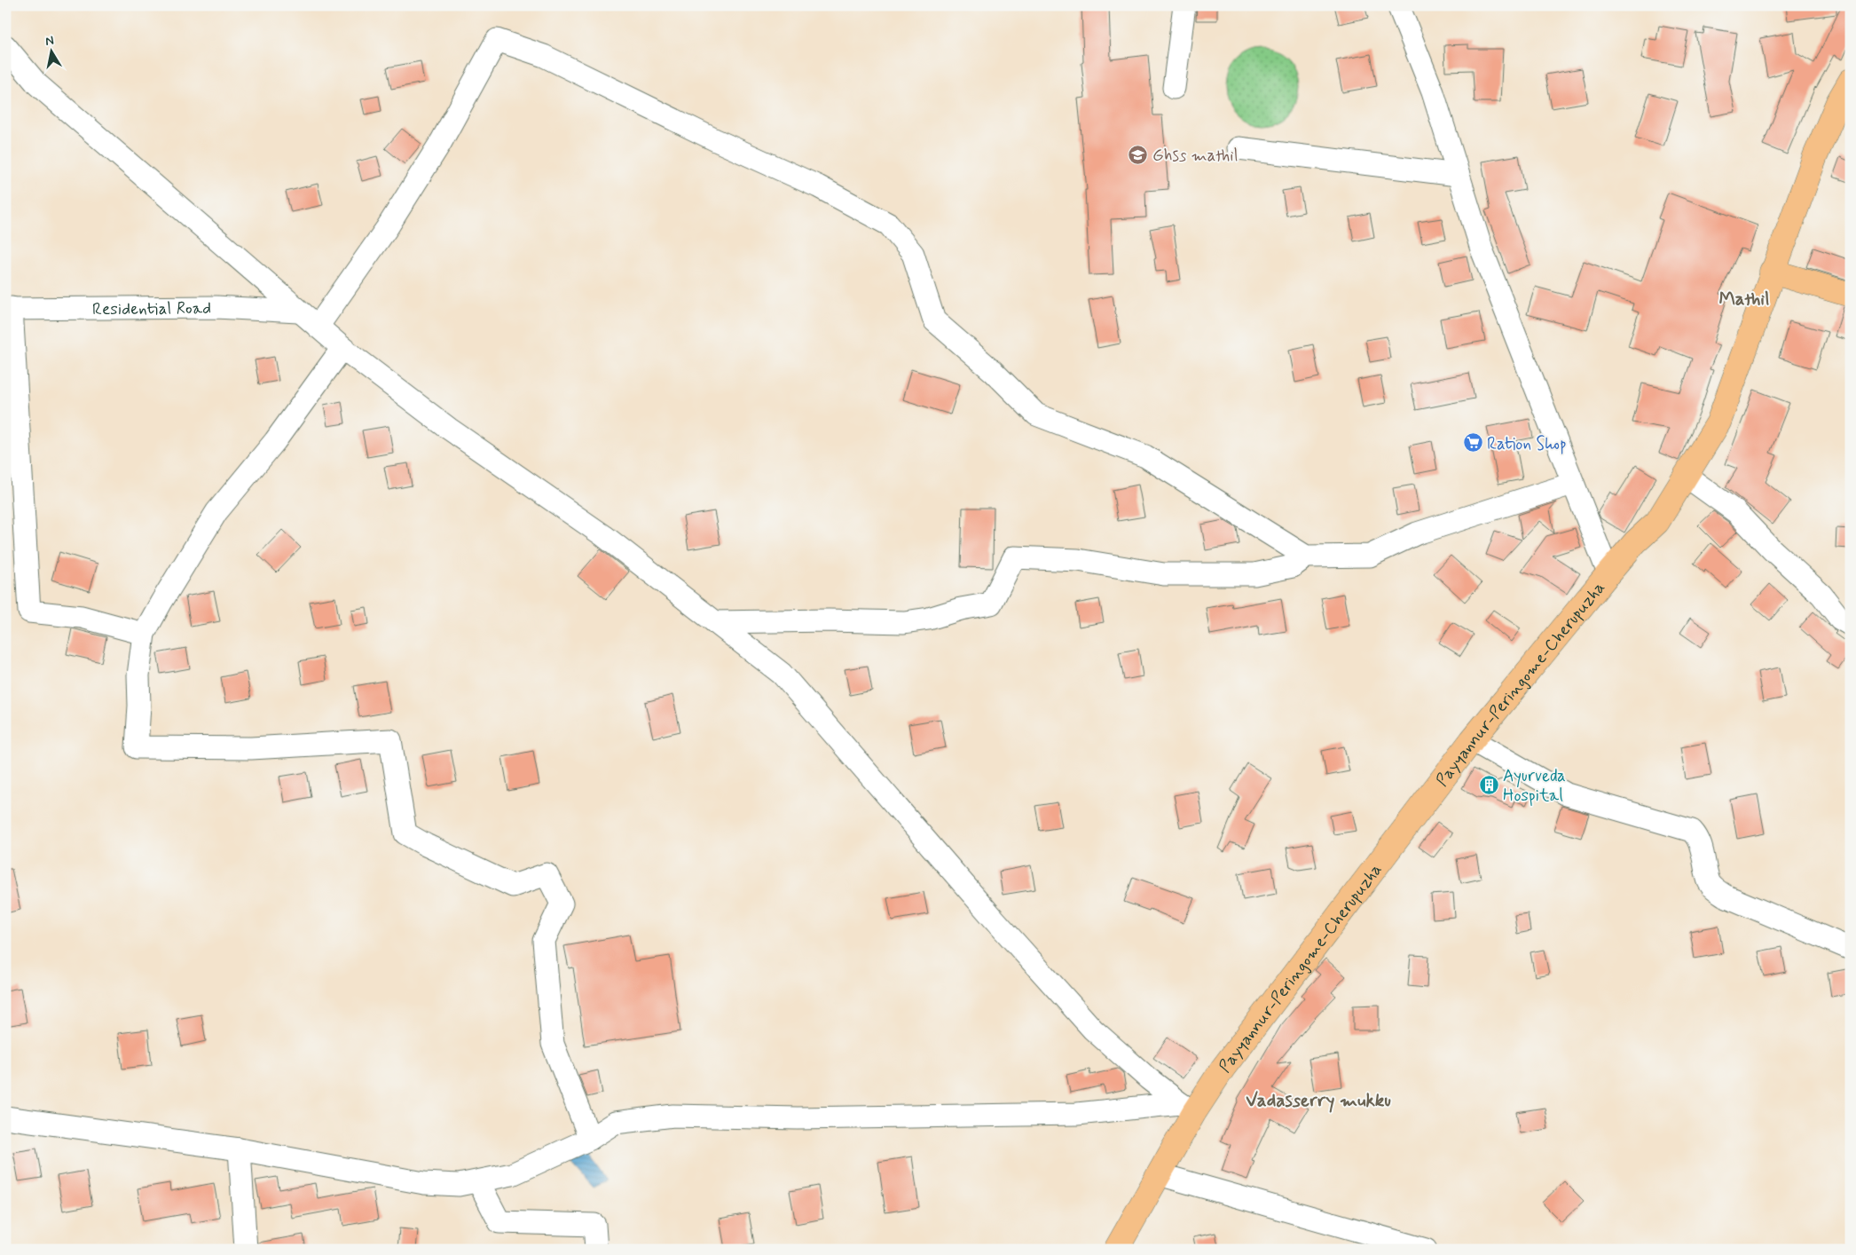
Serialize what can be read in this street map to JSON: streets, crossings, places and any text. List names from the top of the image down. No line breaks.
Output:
{"streets":{"main road":["Payyannur-Peringome-Cherupuzha"],"street":["Residential Road"]},"districts":["Mathil","Vadasserry mukku"],"places":{"school or university":["Ghss mathil"],"supermarket":["Ration Shop"],"building":["Ayurveda Hospital"]},"north":"top"}
